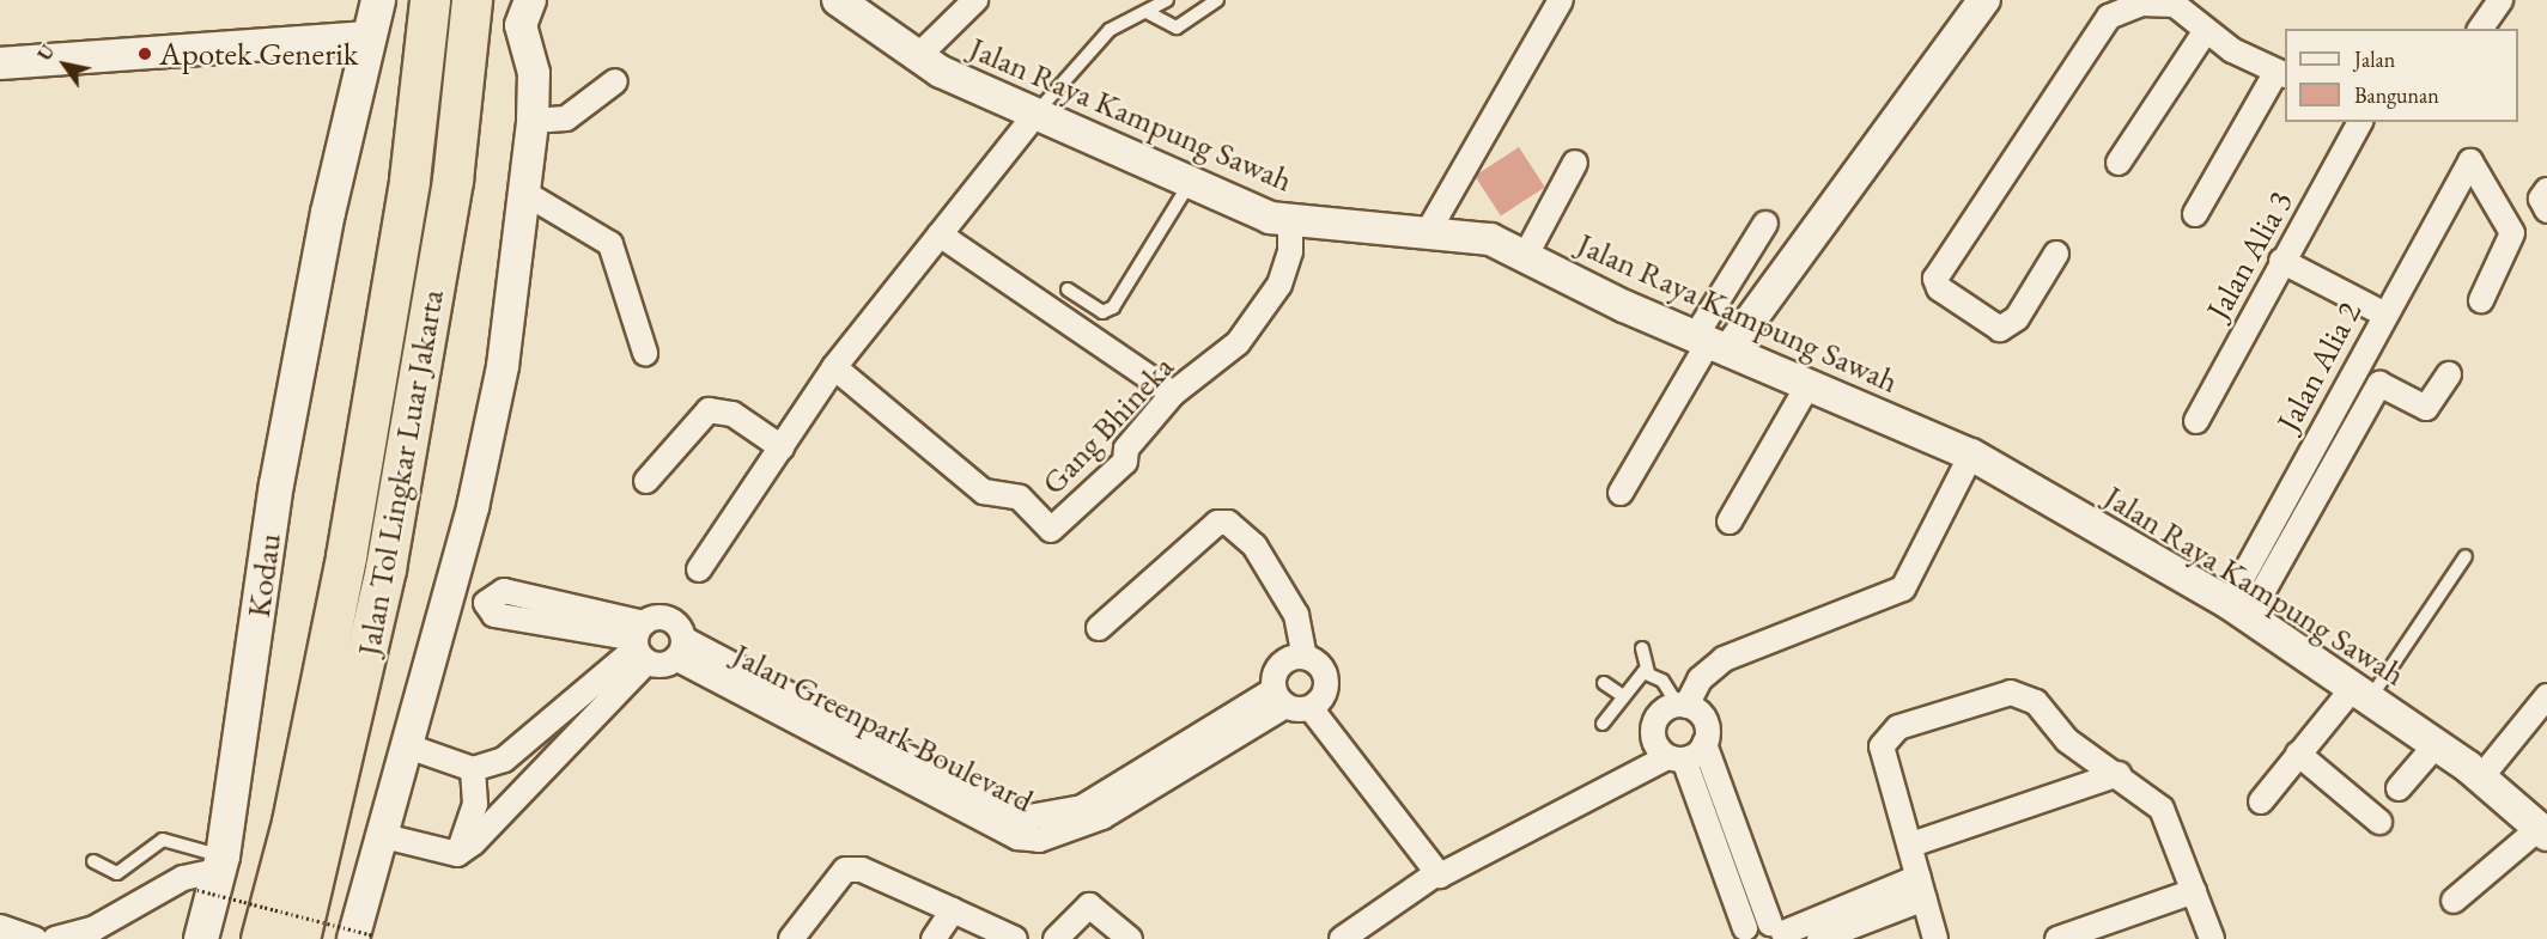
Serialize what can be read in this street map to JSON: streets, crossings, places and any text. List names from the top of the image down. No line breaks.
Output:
{"streets":{"highway":["Jalan Tol Lingkar Luar Jakarta"],"main road":["Kodau"],"street":["Jalan Raya Kampung Sawah","Jalan Alia 3","Jalan Alia 2","Gang Bhineka","Jalan Greenpark Boulevard"]},"crossings":[["Jalan Raya Kampung Sawah","Jalan Alia 2"],["Jalan Raya Kampung Sawah","Gang Bhineka"]],"places":["Apotek Generik"],"legend":["Jalan","Bangunan"],"north":"top left"}
